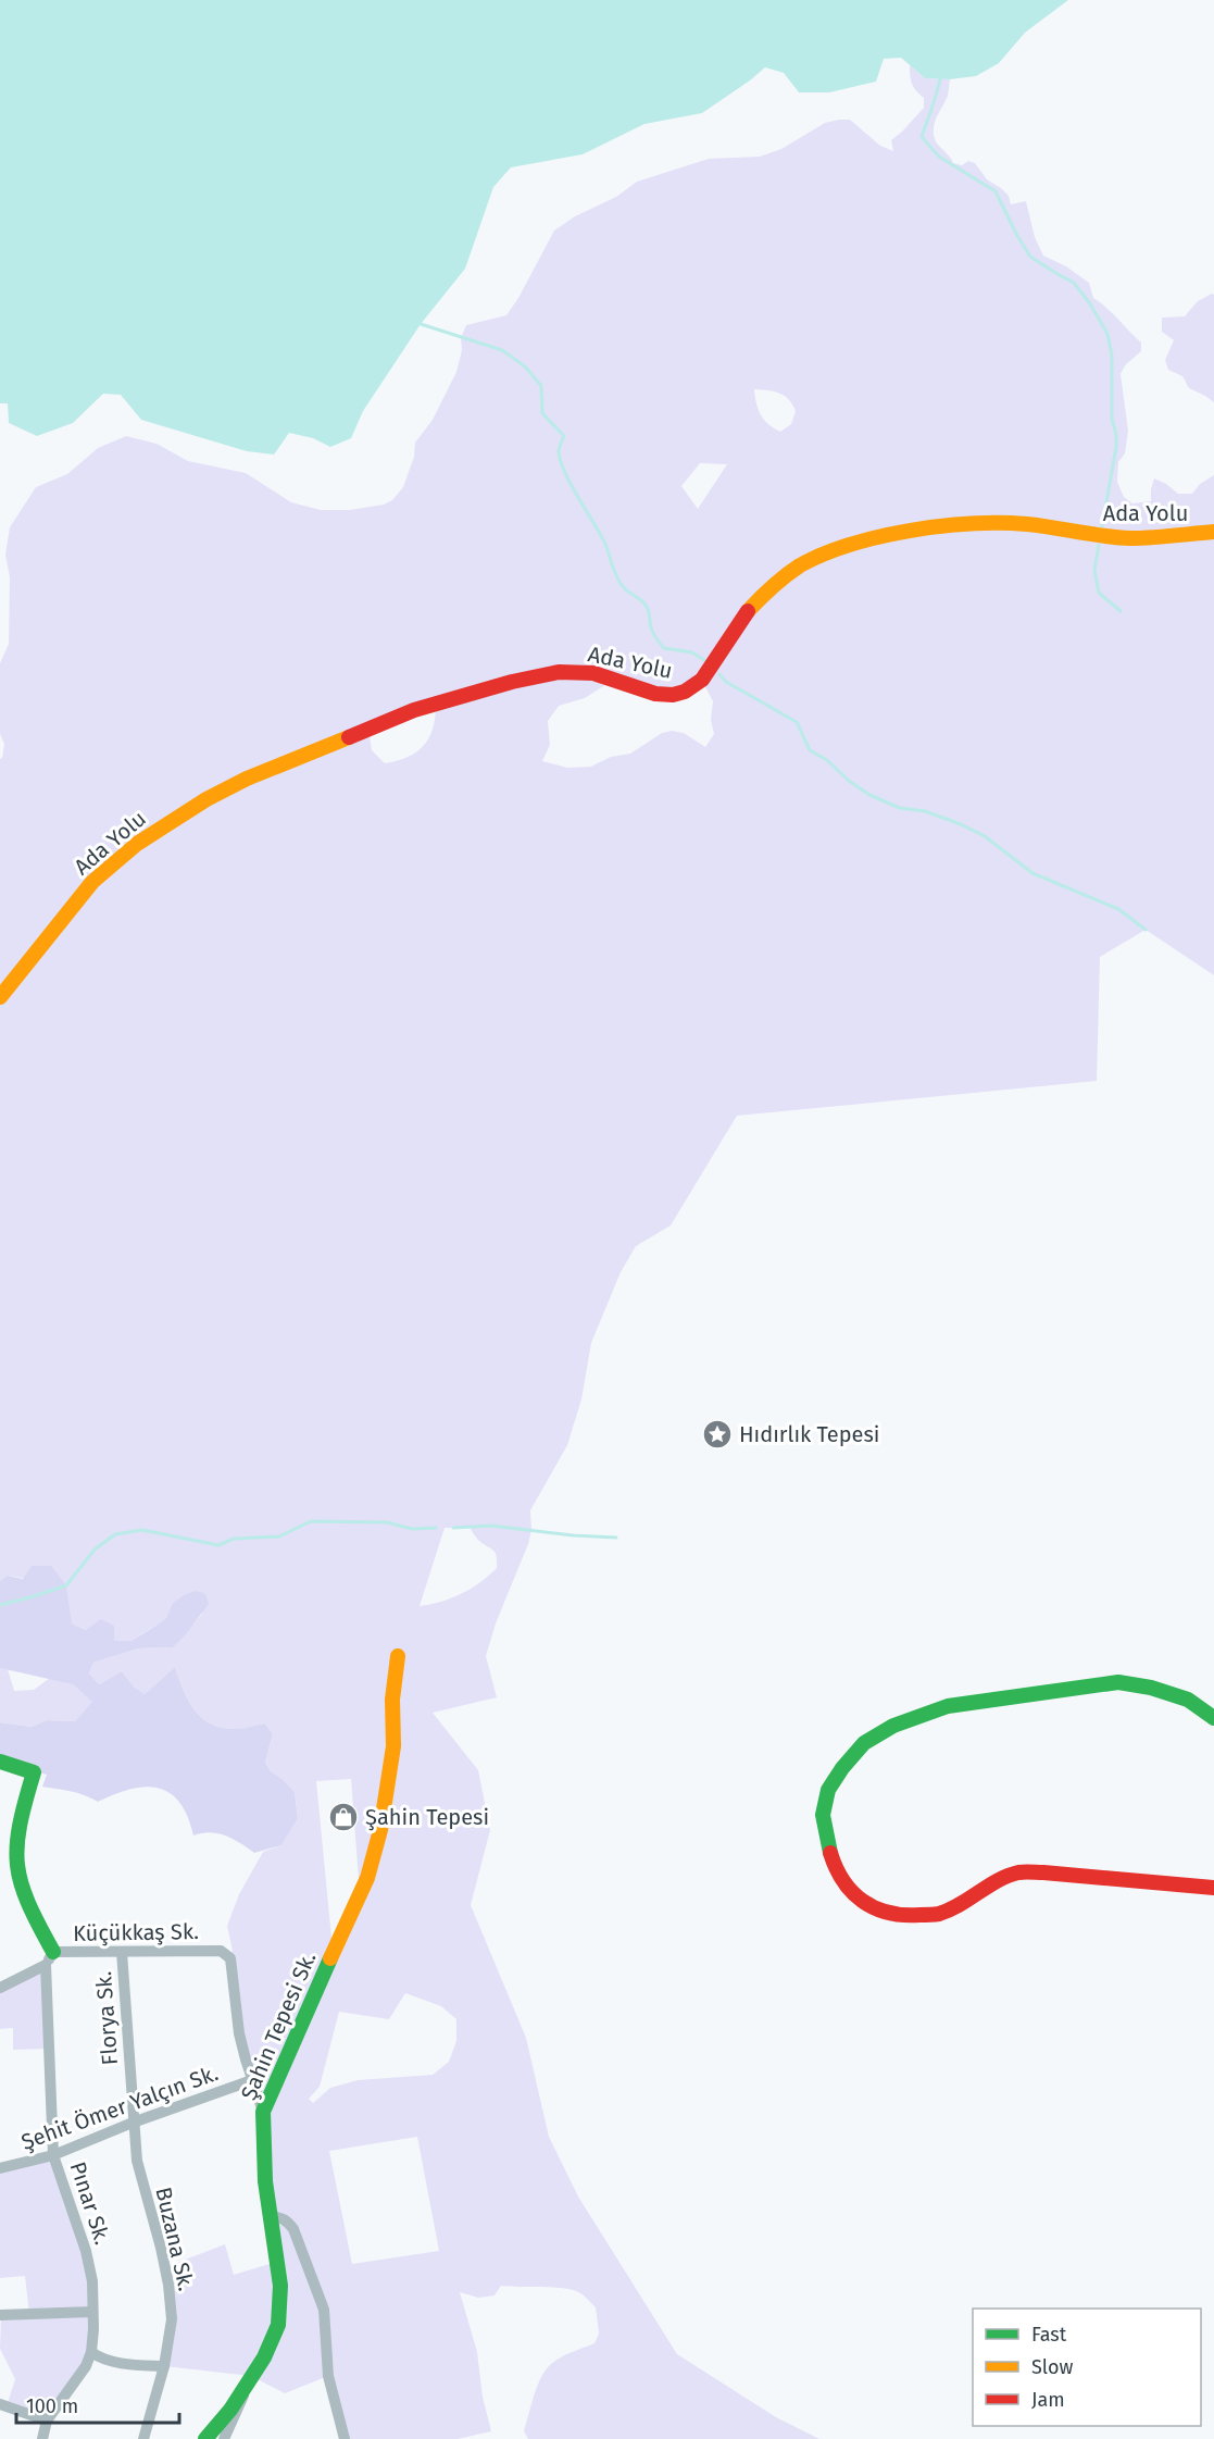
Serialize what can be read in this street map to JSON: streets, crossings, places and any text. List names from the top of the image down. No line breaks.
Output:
{"streets":{"street":["Ada Yolu","Küçükkaş Sk.","Florya Sk.","Şahin Tepesi Sk.","Şehit Ömer Yalçın Sk.","Pınar Sk.","Buzana Sk."]},"crossings":[["Küçükkaş Sk.","Florya Sk."],["Küçükkaş Sk.","Şahin Tepesi Sk."],["Küçükkaş Sk.","Şehit Ömer Yalçın Sk."],["Küçükkaş Sk.","Pınar Sk."],["Florya Sk.","Şehit Ömer Yalçın Sk."],["Florya Sk.","Buzana Sk."],["Şehit Ömer Yalçın Sk.","Pınar Sk."],["Şehit Ömer Yalçın Sk.","Buzana Sk."]],"places":{"place":["Hıdırlık Tepesi"],"shop":["Şahin Tepesi"]},"legend":["Fast","Slow","Jam"],"scale_bar":"100 m"}
